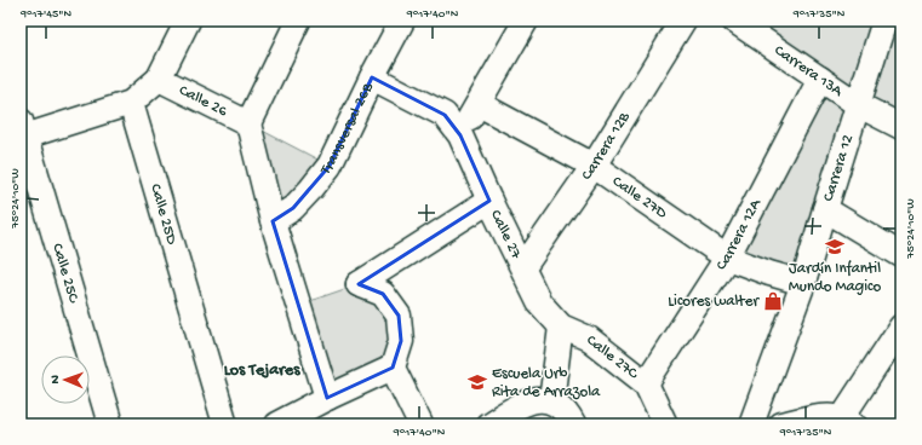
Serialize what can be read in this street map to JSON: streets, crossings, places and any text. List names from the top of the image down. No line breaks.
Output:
{"streets":{"street":["Carrera 13A","Calle 26","Transversal 26B","Carrera 12B","Carrera 12","Calle 27D","Calle 25D","Carrera 12A","Calle 27","Calle 25C","Calle 27C"]},"crossings":[["Carrera 13A","Carrera 12"],["Carrera 13A","Carrera 12A"],["Transversal 26B","Calle 27"],["Carrera 12B","Calle 27D"],["Carrera 12B","Calle 27"],["Carrera 12","Calle 27D"],["Calle 27D","Carrera 12A"],["Carrera 12A","Calle 27C"],["Calle 27","Calle 27C"]],"districts":["Los Tejares"],"places":{"school or university":["Jardín Infantil Mundo Magico","Escuela Urb Rita de Arrazola"],"shop":["Licores walter"]},"north":"left","coordinates":["9°17'45\"N","9°17'40\"N","9°17'35\"N","75°24'10\"W"]}
